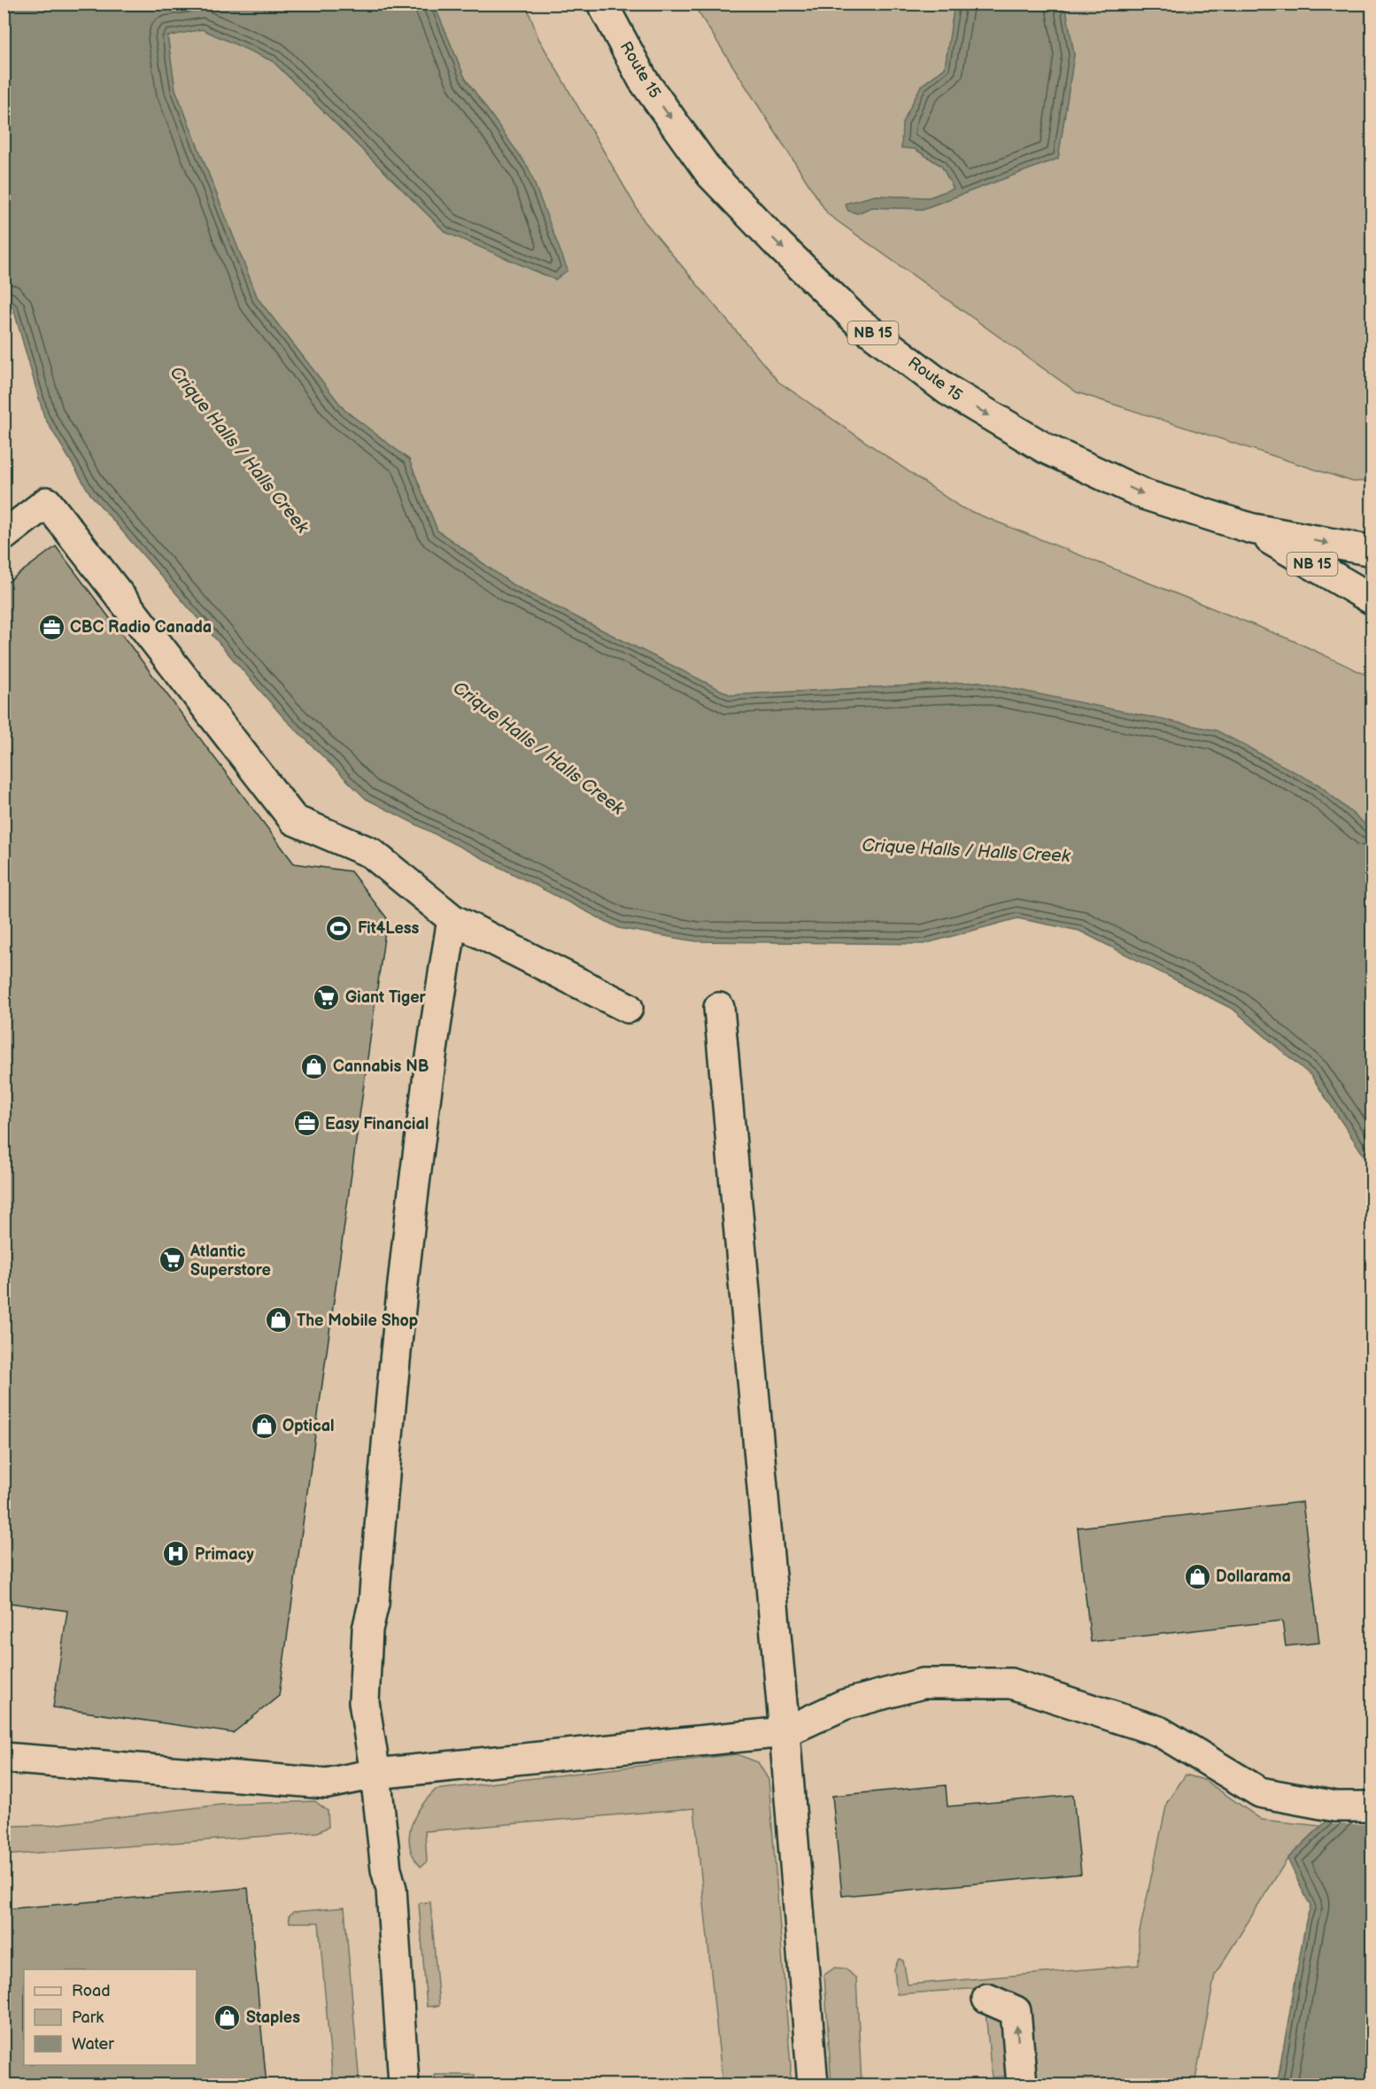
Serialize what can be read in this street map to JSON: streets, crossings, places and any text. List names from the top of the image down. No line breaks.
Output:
{"streets":{"main road":["Route 15","NB 15"]},"crossings":[["Route 15","NB 15"]],"one_way":["Route 15"],"water":["Crique Halls / Halls Creek"],"places":{"office":["CBC Radio Canada","Easy Financial"],"sports":["Fit4Less"],"supermarket":["Giant Tiger","Atlantic Superstore"],"shop":["Cannabis NB","The Mobile Shop","Optical","Dollarama","Staples"],"hospital":["Primacy"]},"legend":["Road","Park","Water"]}
